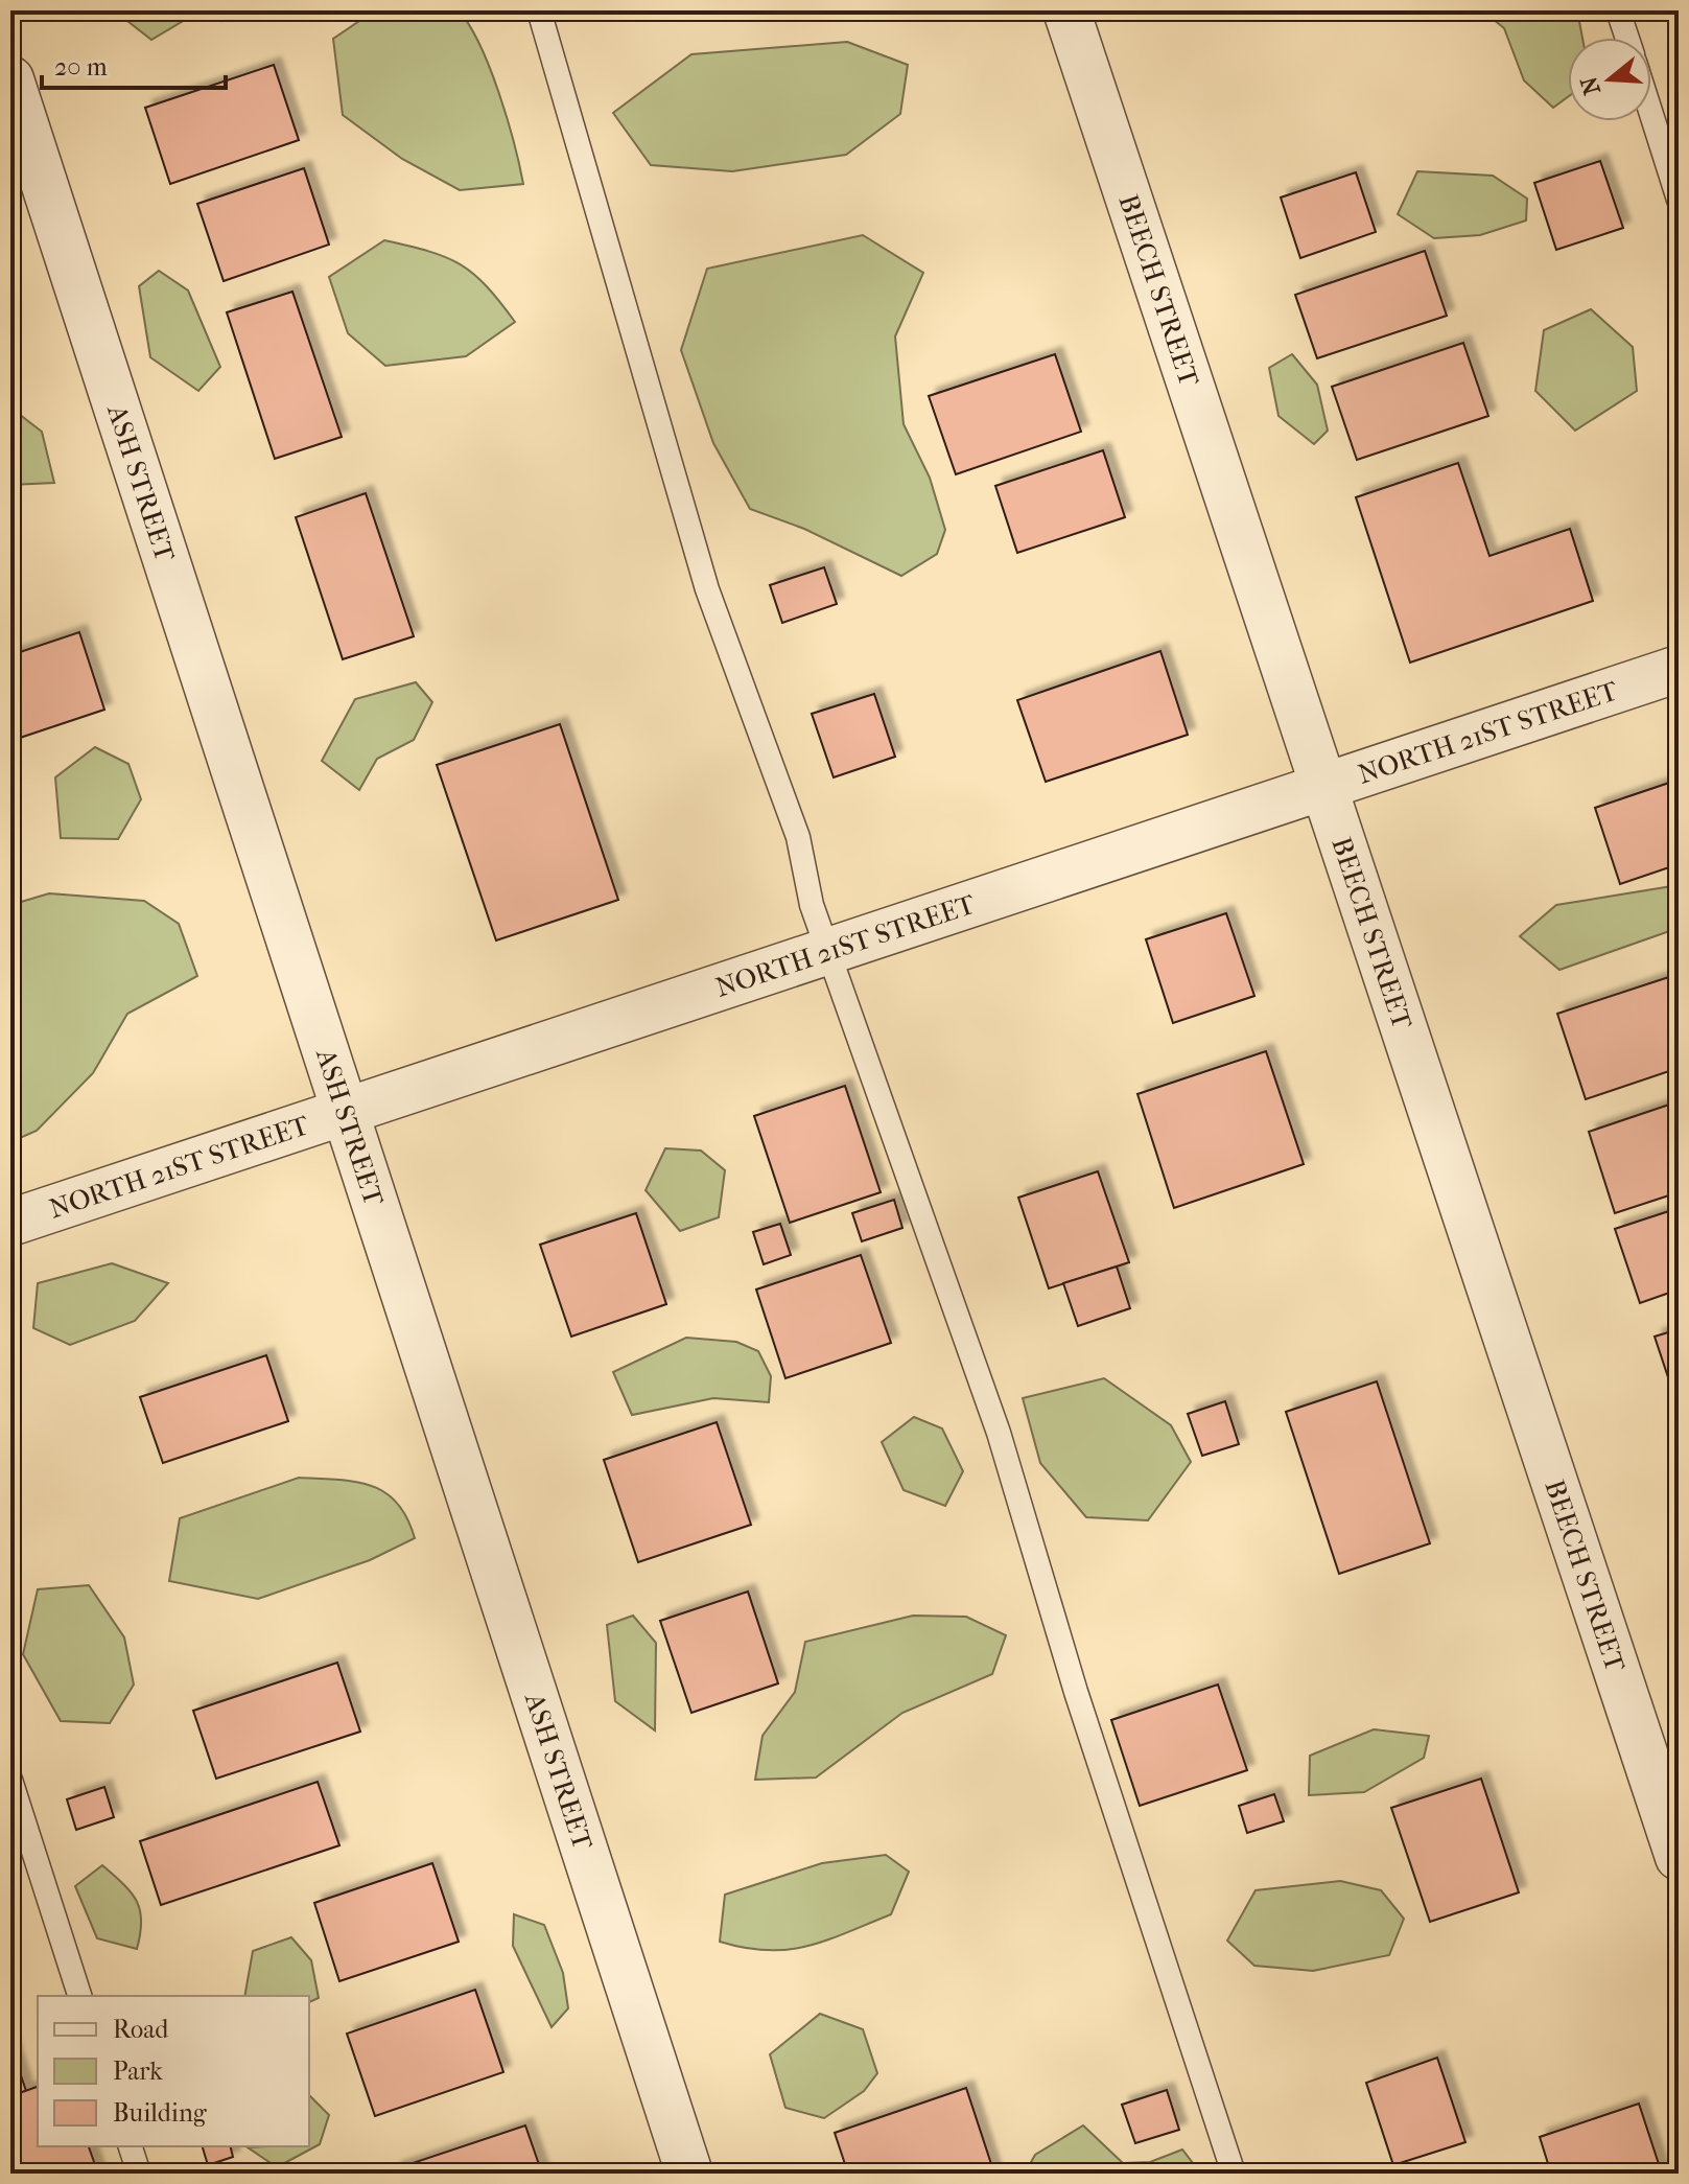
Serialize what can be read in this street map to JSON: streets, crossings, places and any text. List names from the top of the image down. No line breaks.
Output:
{"streets":{"street":["BEECH STREET","ASH STREET","NORTH 21ST STREET"]},"crossings":[["BEECH STREET","NORTH 21ST STREET"],["ASH STREET","NORTH 21ST STREET"]],"legend":["Road","Park","Building"],"scale_bar":"20 m","north":"left"}
